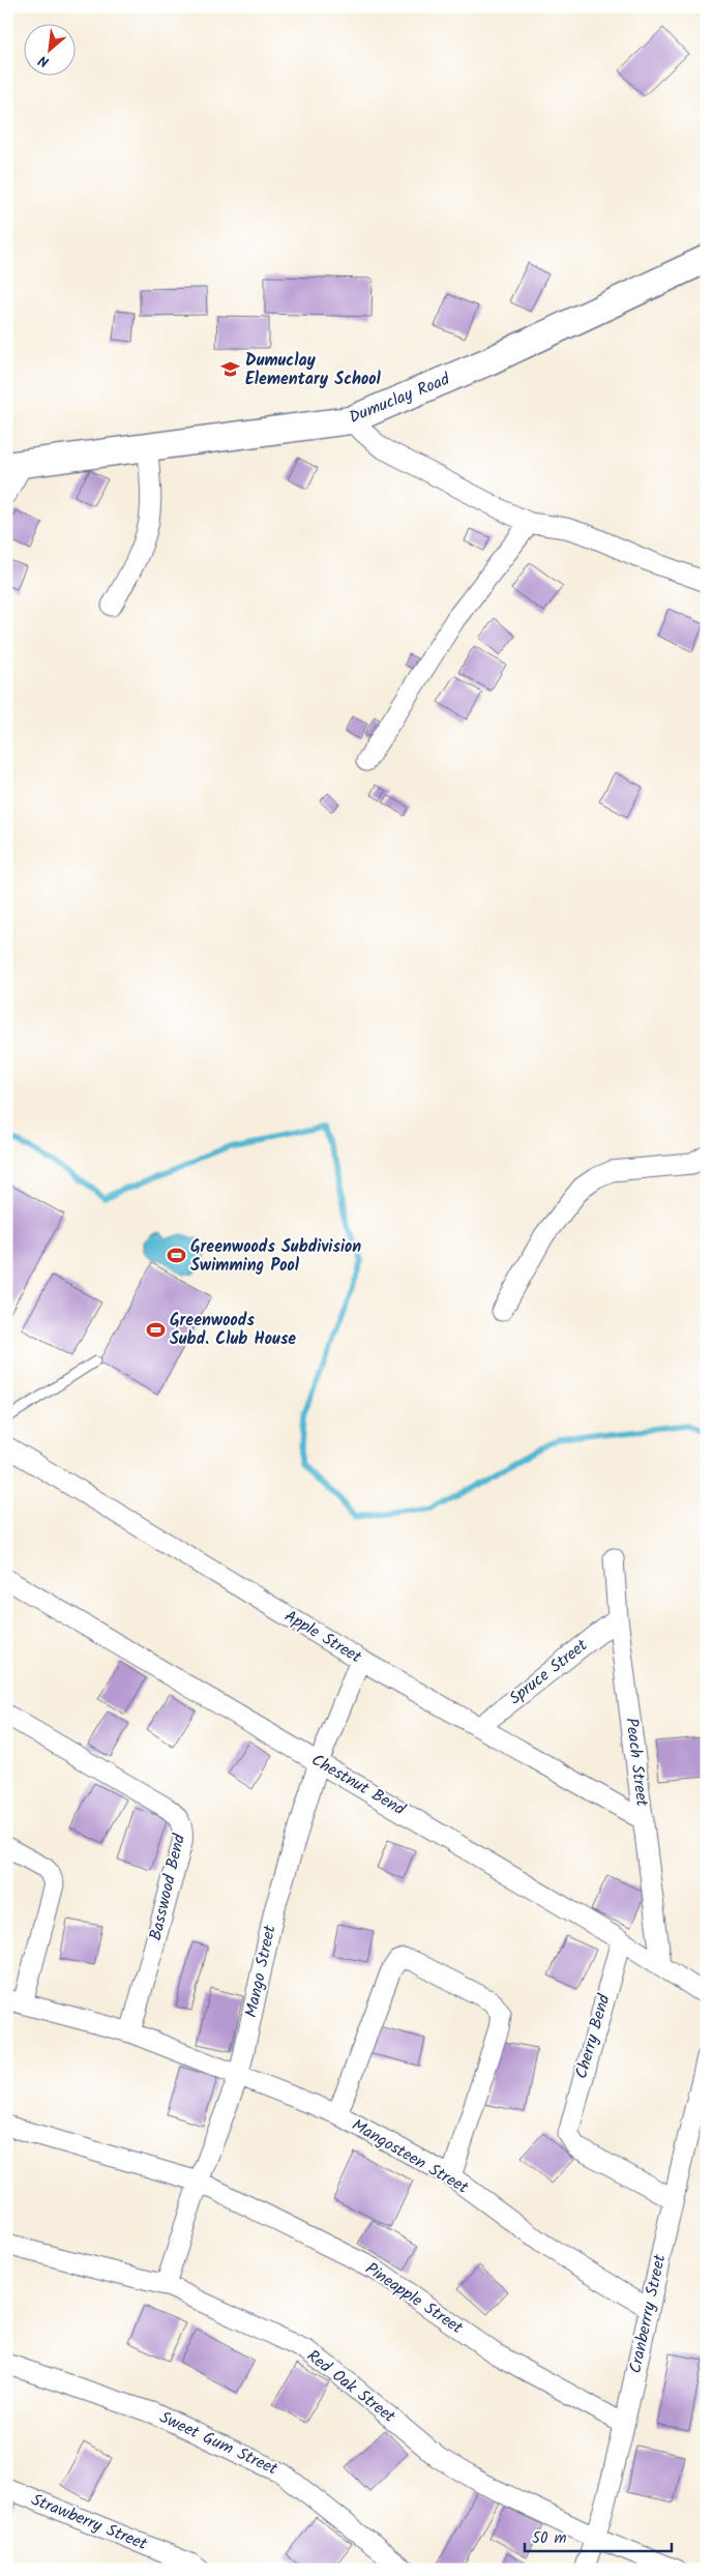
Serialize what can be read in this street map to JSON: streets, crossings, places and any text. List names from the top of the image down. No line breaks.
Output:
{"streets":{"street":["Dumuclay Road","Apple Street","Spruce Street","Peach Street","Chestnut Bend","Basswood Bend","Mango Street","Cherry Bend","Mangosteen Street","Pineapple Street","Cranberrry Street","Red Oak Street","Sweet Gum Street","Strawberry Street"]},"crossings":[["Apple Street","Spruce Street"],["Apple Street","Peach Street"],["Apple Street","Mango Street"],["Spruce Street","Peach Street"],["Peach Street","Chestnut Bend"],["Chestnut Bend","Mango Street"],["Chestnut Bend","Cherry Bend"],["Basswood Bend","Mangosteen Street"],["Mango Street","Mangosteen Street"],["Mango Street","Pineapple Street"],["Mango Street","Red Oak Street"],["Cherry Bend","Cranberrry Street"],["Mangosteen Street","Cranberrry Street"],["Pineapple Street","Cranberrry Street"],["Cranberrry Street","Red Oak Street"]],"places":{"school or university":["Dumuclay Elementary School"],"sports":["Greenwoods Subdivision Swimming Pool","Greenwoods Subd. Club House"]},"scale_bar":"50 m","north":"bottom left"}
